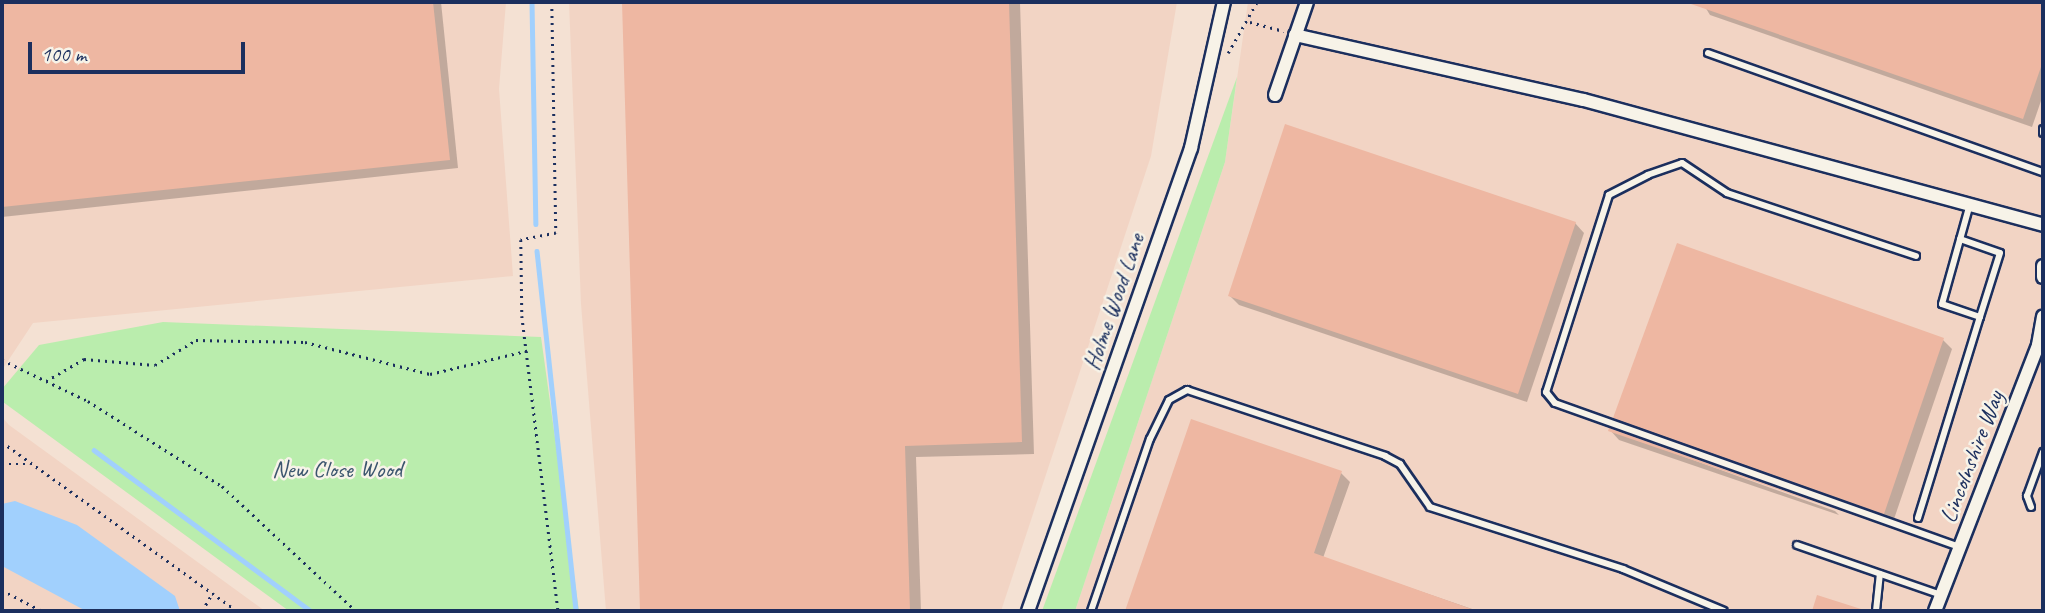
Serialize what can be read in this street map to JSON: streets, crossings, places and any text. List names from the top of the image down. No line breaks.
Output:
{"streets":{"street":["Holme Wood Lane","Lincolnshire Way"]},"parks":["New Close Wood"],"scale_bar":"100 m"}
